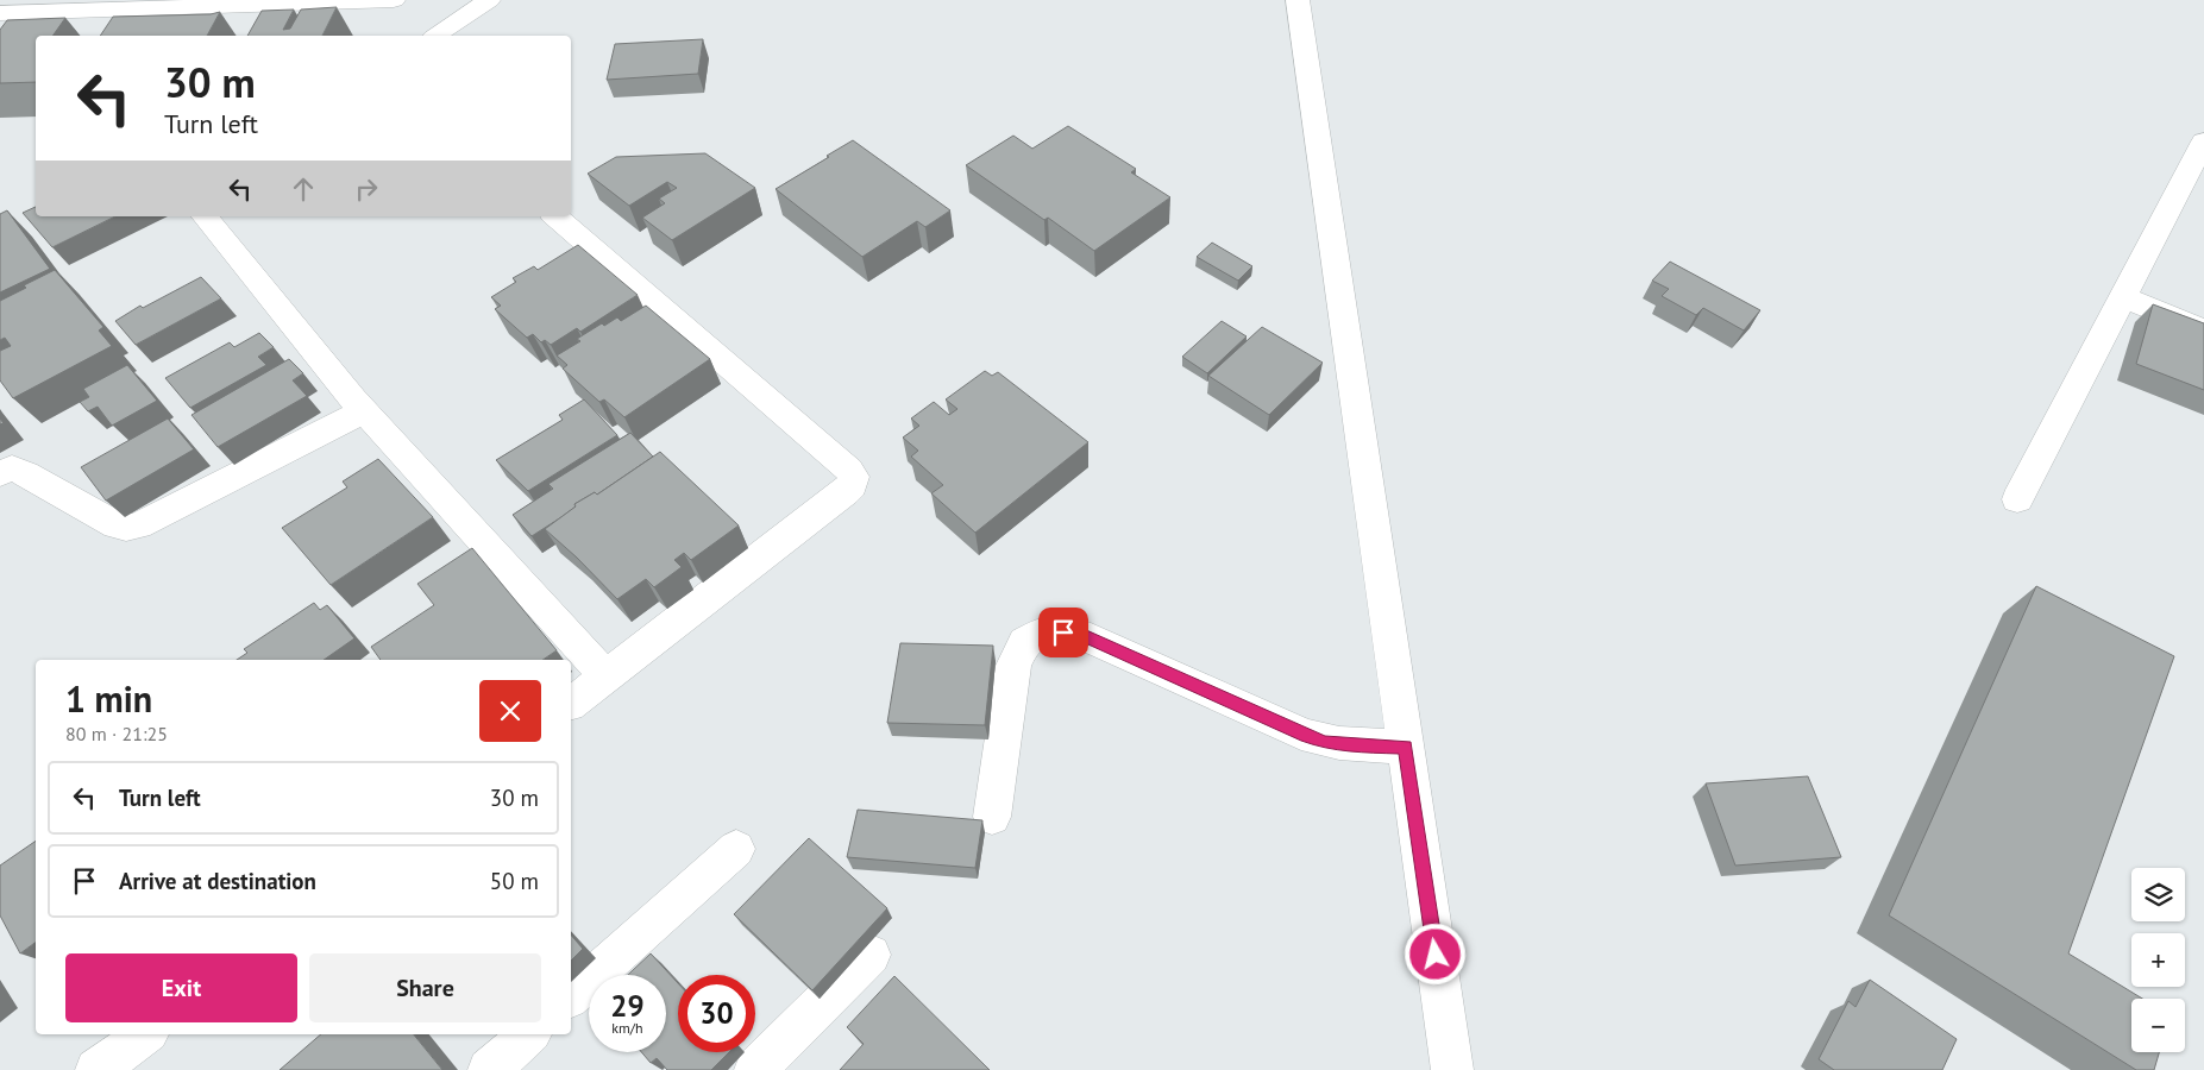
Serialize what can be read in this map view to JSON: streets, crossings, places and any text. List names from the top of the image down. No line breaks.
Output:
{"page":{"turn":["30 m","Turn left"],"heading":["1 min","80 m · 21:25"],"list":[{"name":"Turn left","value":"30 m"},{"name":"Arrive at destination","value":"50 m"}],"map_buttons":["+","−"],"buttons":["Exit","Share"],"speed":"29 km/h","limit":"30"}}
